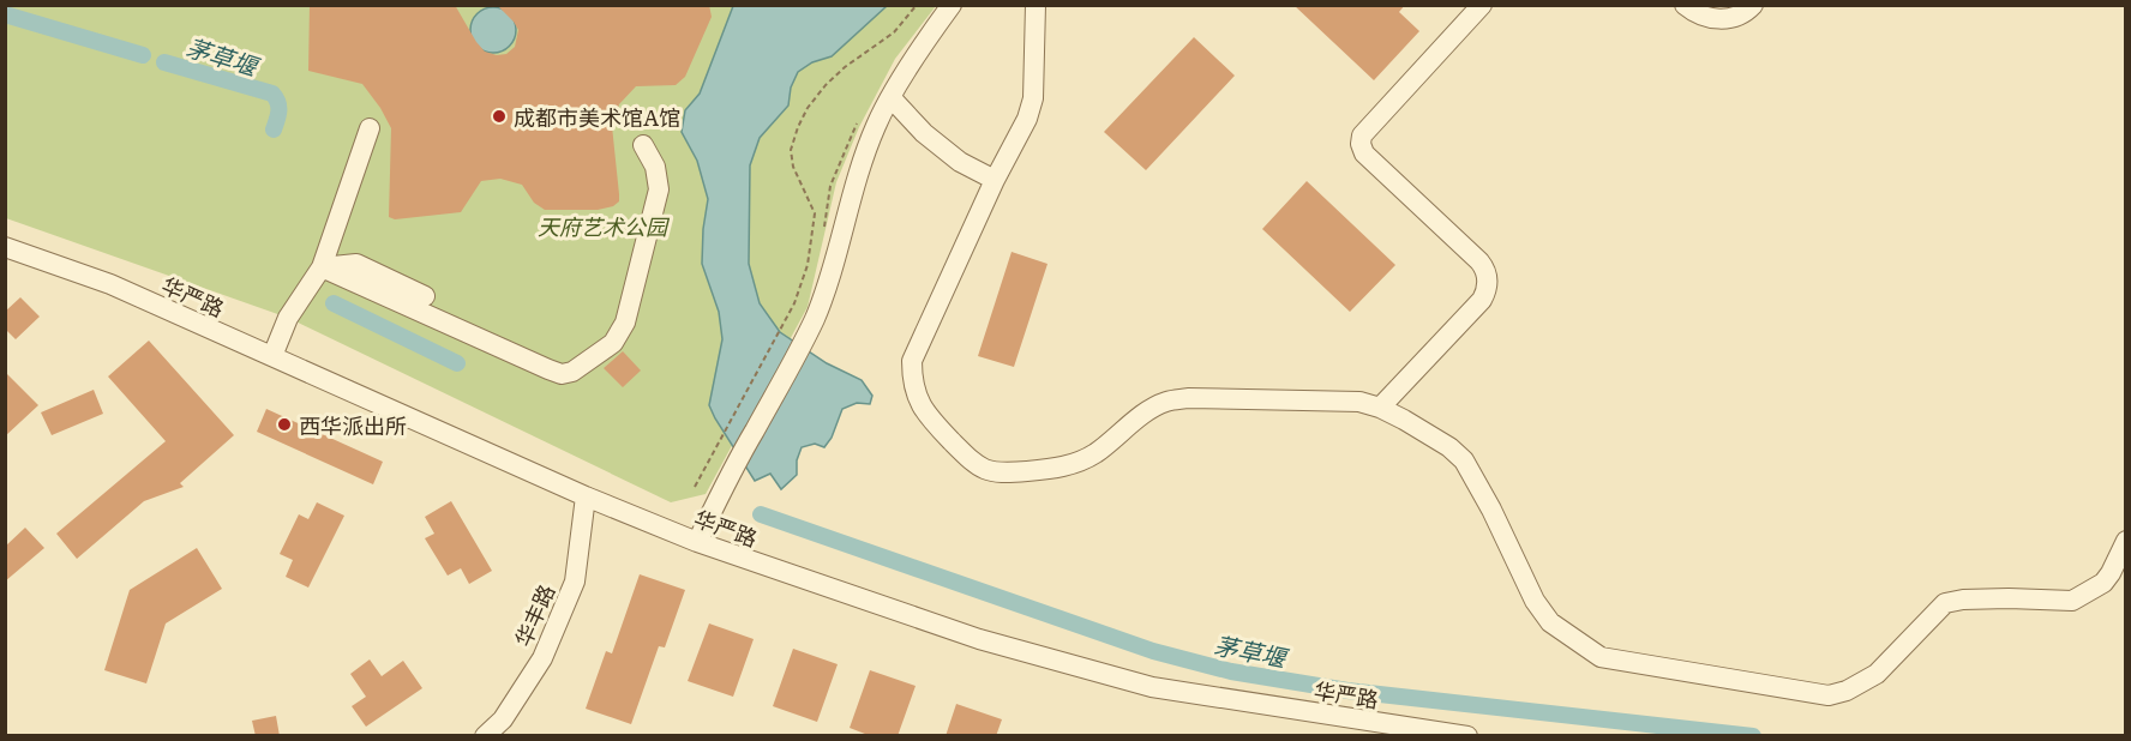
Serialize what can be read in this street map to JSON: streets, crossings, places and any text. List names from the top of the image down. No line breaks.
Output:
{"streets":{"street":["华严路","华丰路"]},"crossings":[["华严路","华丰路"]],"water":["茅草堰"],"parks":["天府艺术公园"],"places":["成都市美术馆A馆","西华派出所"]}
